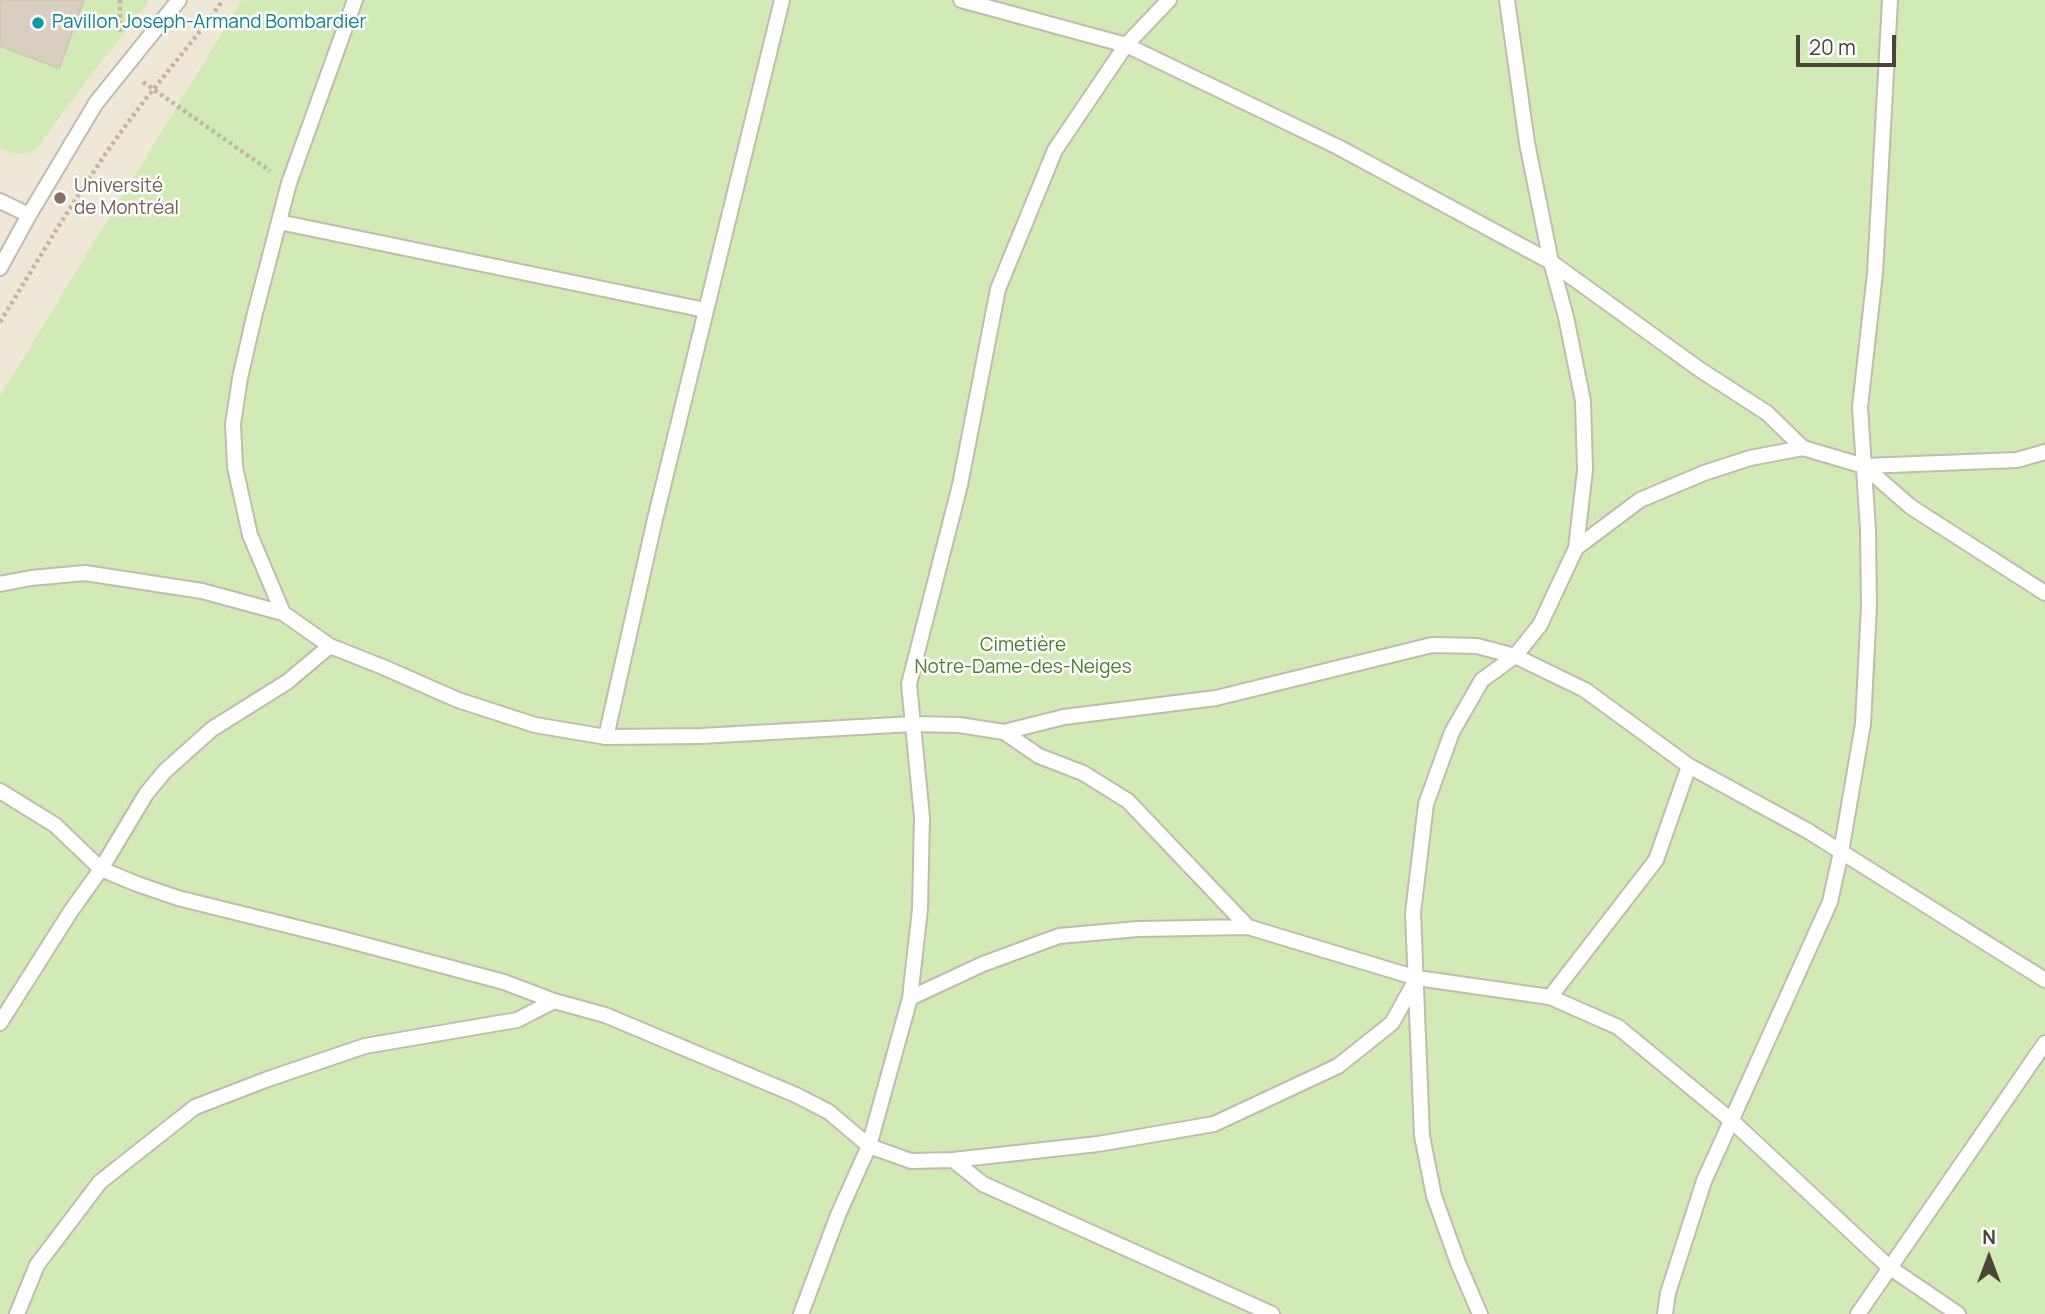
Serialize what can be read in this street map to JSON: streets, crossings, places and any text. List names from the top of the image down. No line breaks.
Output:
{"parks":["Cimetière Notre-Dame-des-Neiges"],"places":["Pavillon Joseph-Armand Bombardier","Université de Montréal"],"scale_bar":"20 m","north":"top"}
